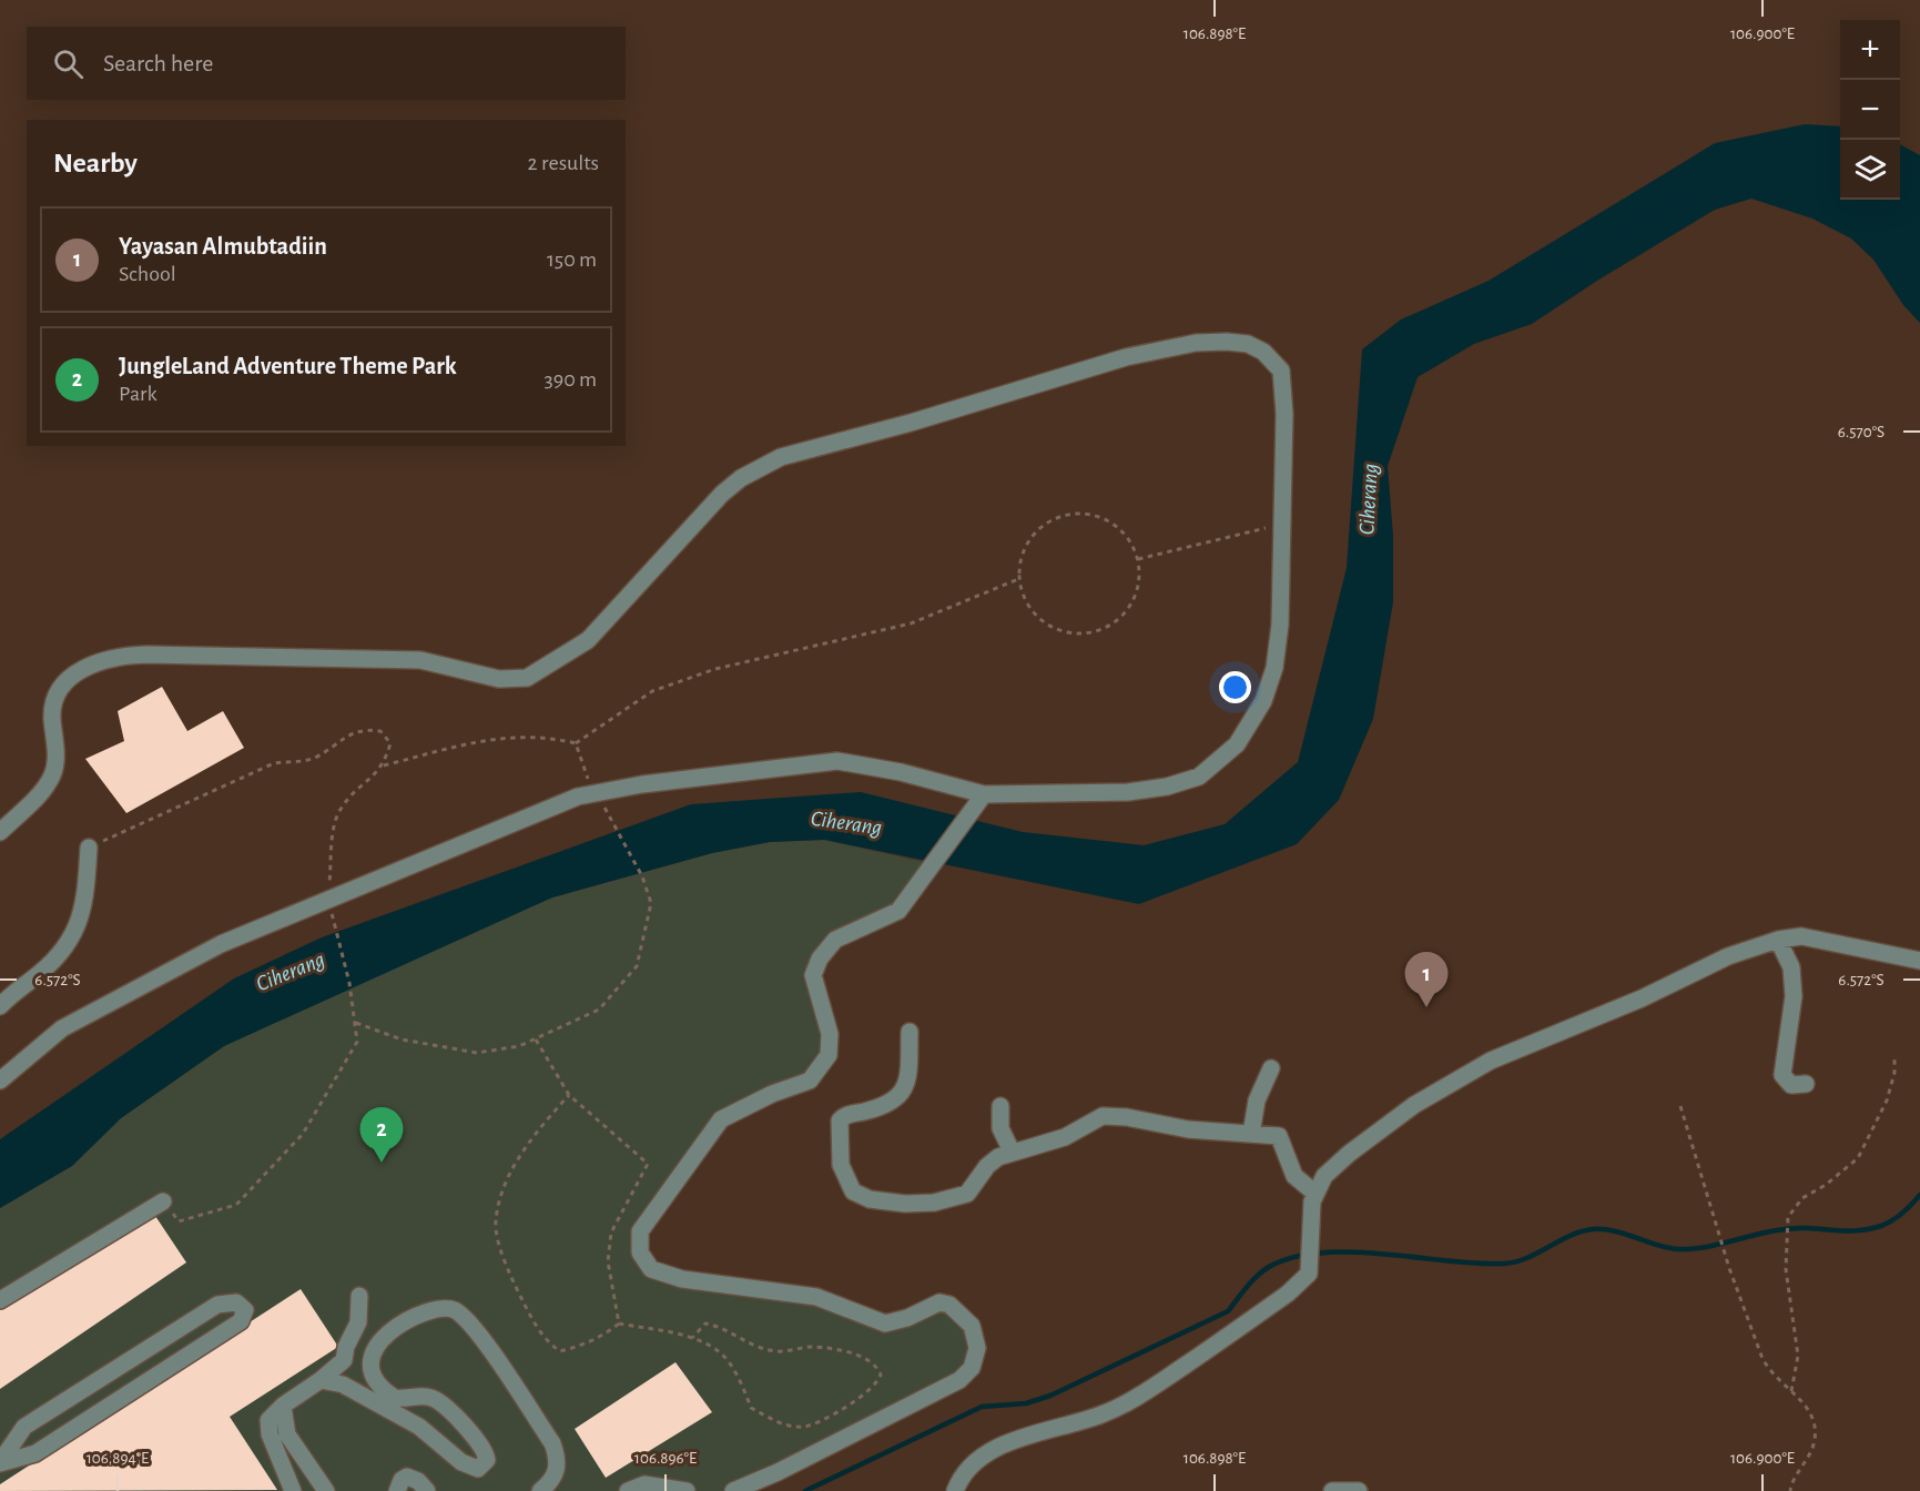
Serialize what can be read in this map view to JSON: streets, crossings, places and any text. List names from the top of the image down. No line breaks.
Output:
{"water":["Ciherang"],"page":{"map_buttons":["+","−"],"search":"Search here","heading":["Nearby","2 results"],"list":[{"mark":"1","name":"Yayasan Almubtadiin","note":"School","value":"150 m"},{"mark":"2","name":"JungleLand Adventure Theme Park","note":"Park","value":"390 m"}],"pins":["1","2"]},"coordinates":["106.898°E","106.900°E","6.570°S","6.572°S","106.894°E","106.896°E"]}
